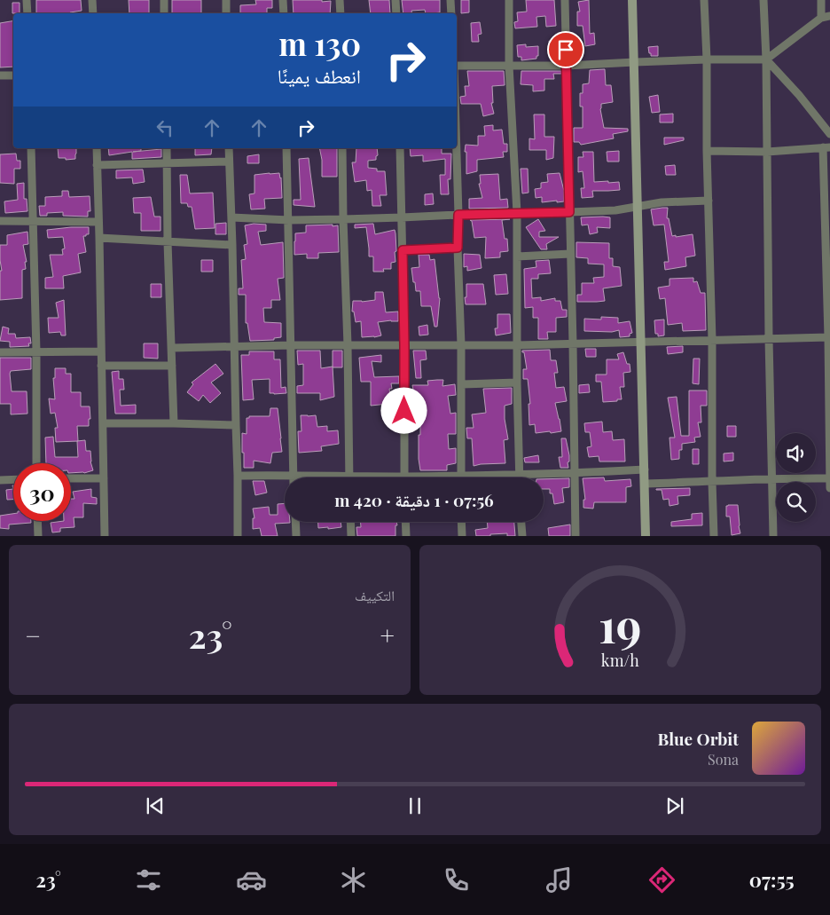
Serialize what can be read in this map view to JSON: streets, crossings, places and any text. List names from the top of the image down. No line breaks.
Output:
{"page":{"turn":["130 m","انعطف يمينًا"],"limit":"30","trip":"07:56 · 1 دقيقة · 420 m","tile":"التكييف","heat":["−","23°","+"],"song":["Blue Orbit","Sona"],"tabs":["07:55","23°"],"gauge":["19","km/h"]}}
